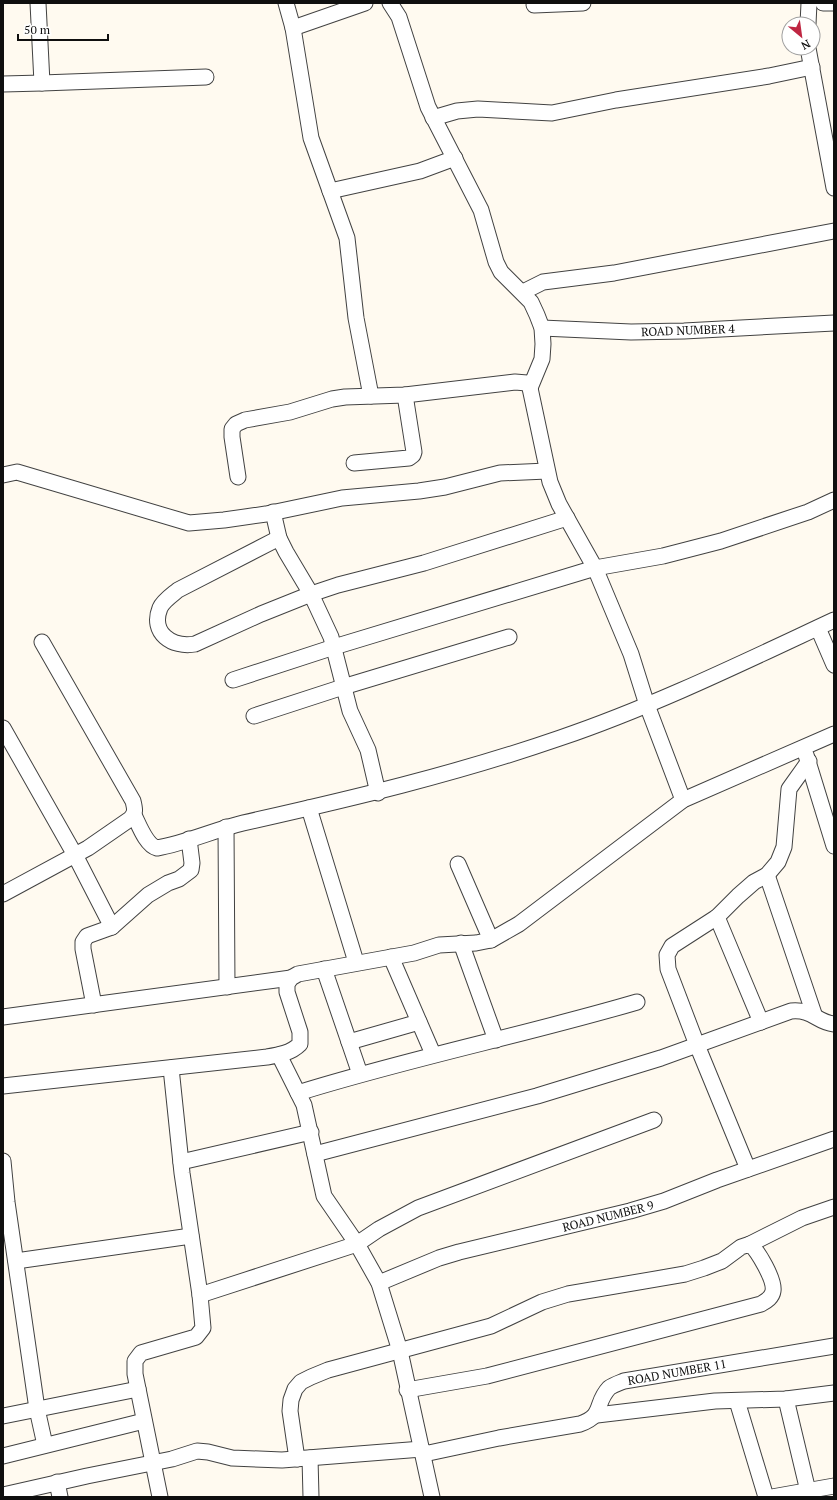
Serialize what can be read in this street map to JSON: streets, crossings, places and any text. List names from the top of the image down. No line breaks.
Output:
{"streets":{"street":["ROAD NUMBER 4","ROAD NUMBER 9","ROAD NUMBER 11"]},"scale_bar":"50 m","north":"bottom right"}
